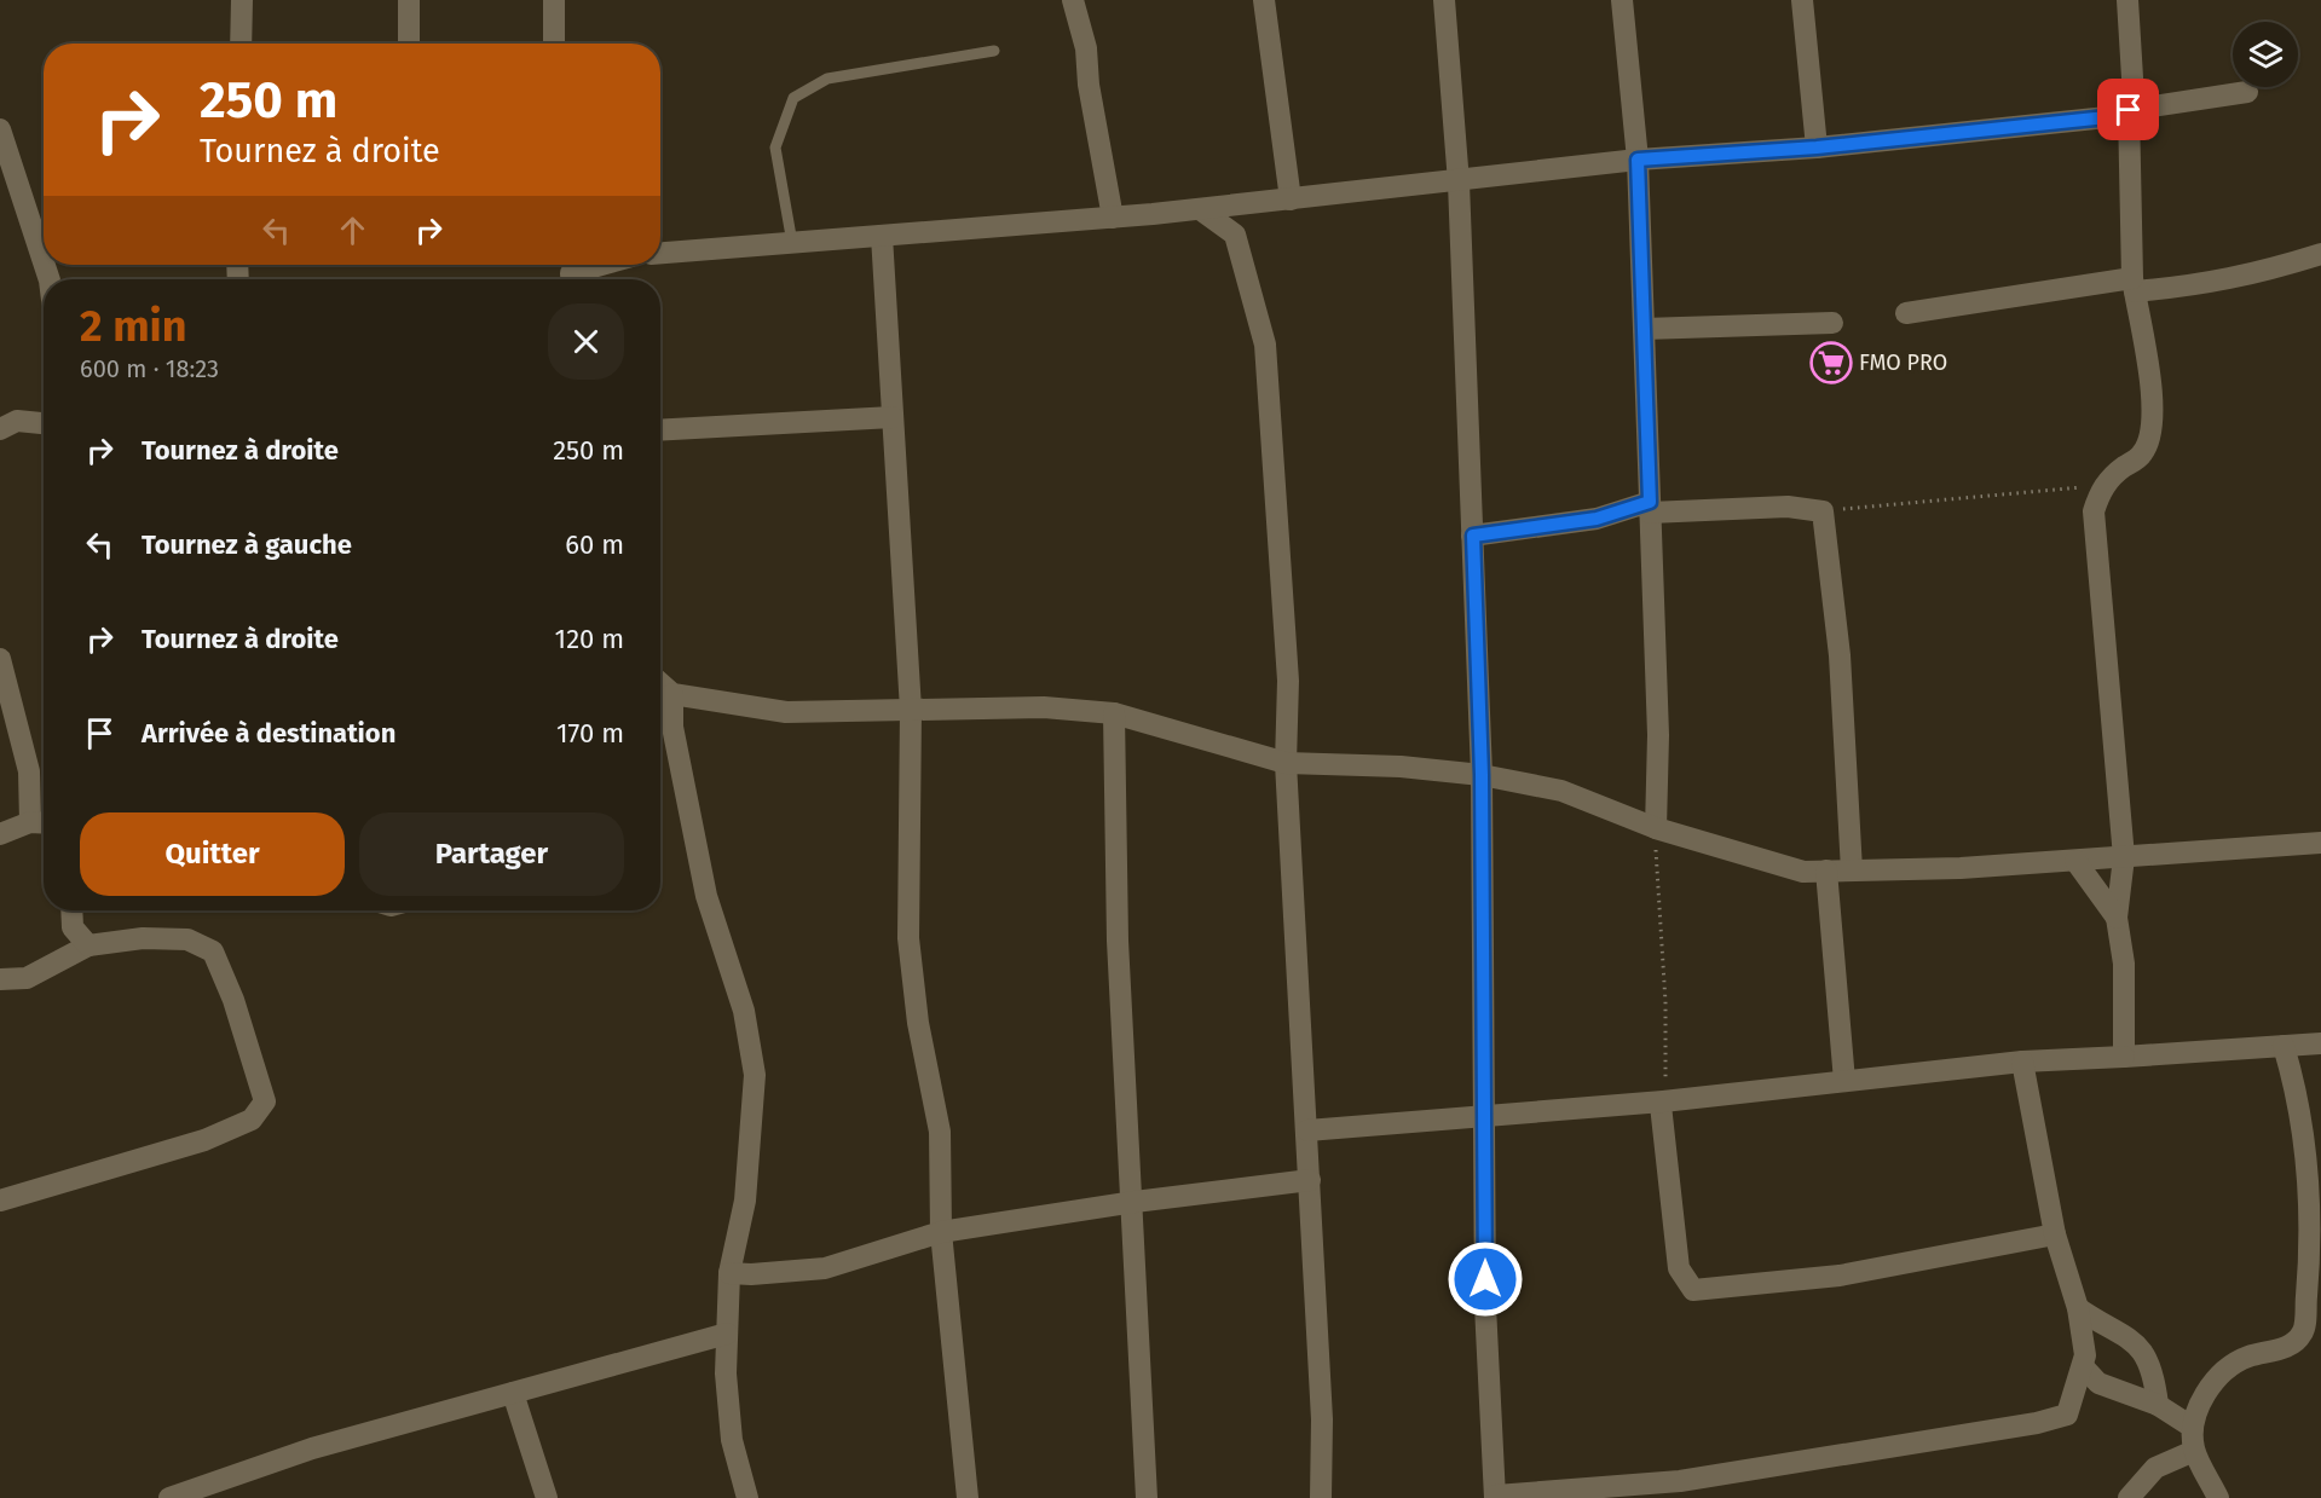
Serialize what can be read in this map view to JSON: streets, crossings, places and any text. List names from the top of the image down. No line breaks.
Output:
{"places":{"supermarket":["FMO PRO"]},"page":{"turn":["250 m","Tournez à droite"],"heading":["2 min","600 m · 18:23"],"list":[{"name":"Tournez à droite","value":"250 m"},{"name":"Tournez à gauche","value":"60 m"},{"name":"Tournez à droite","value":"120 m"},{"name":"Arrivée à destination","value":"170 m"}],"buttons":["Quitter","Partager"]}}
